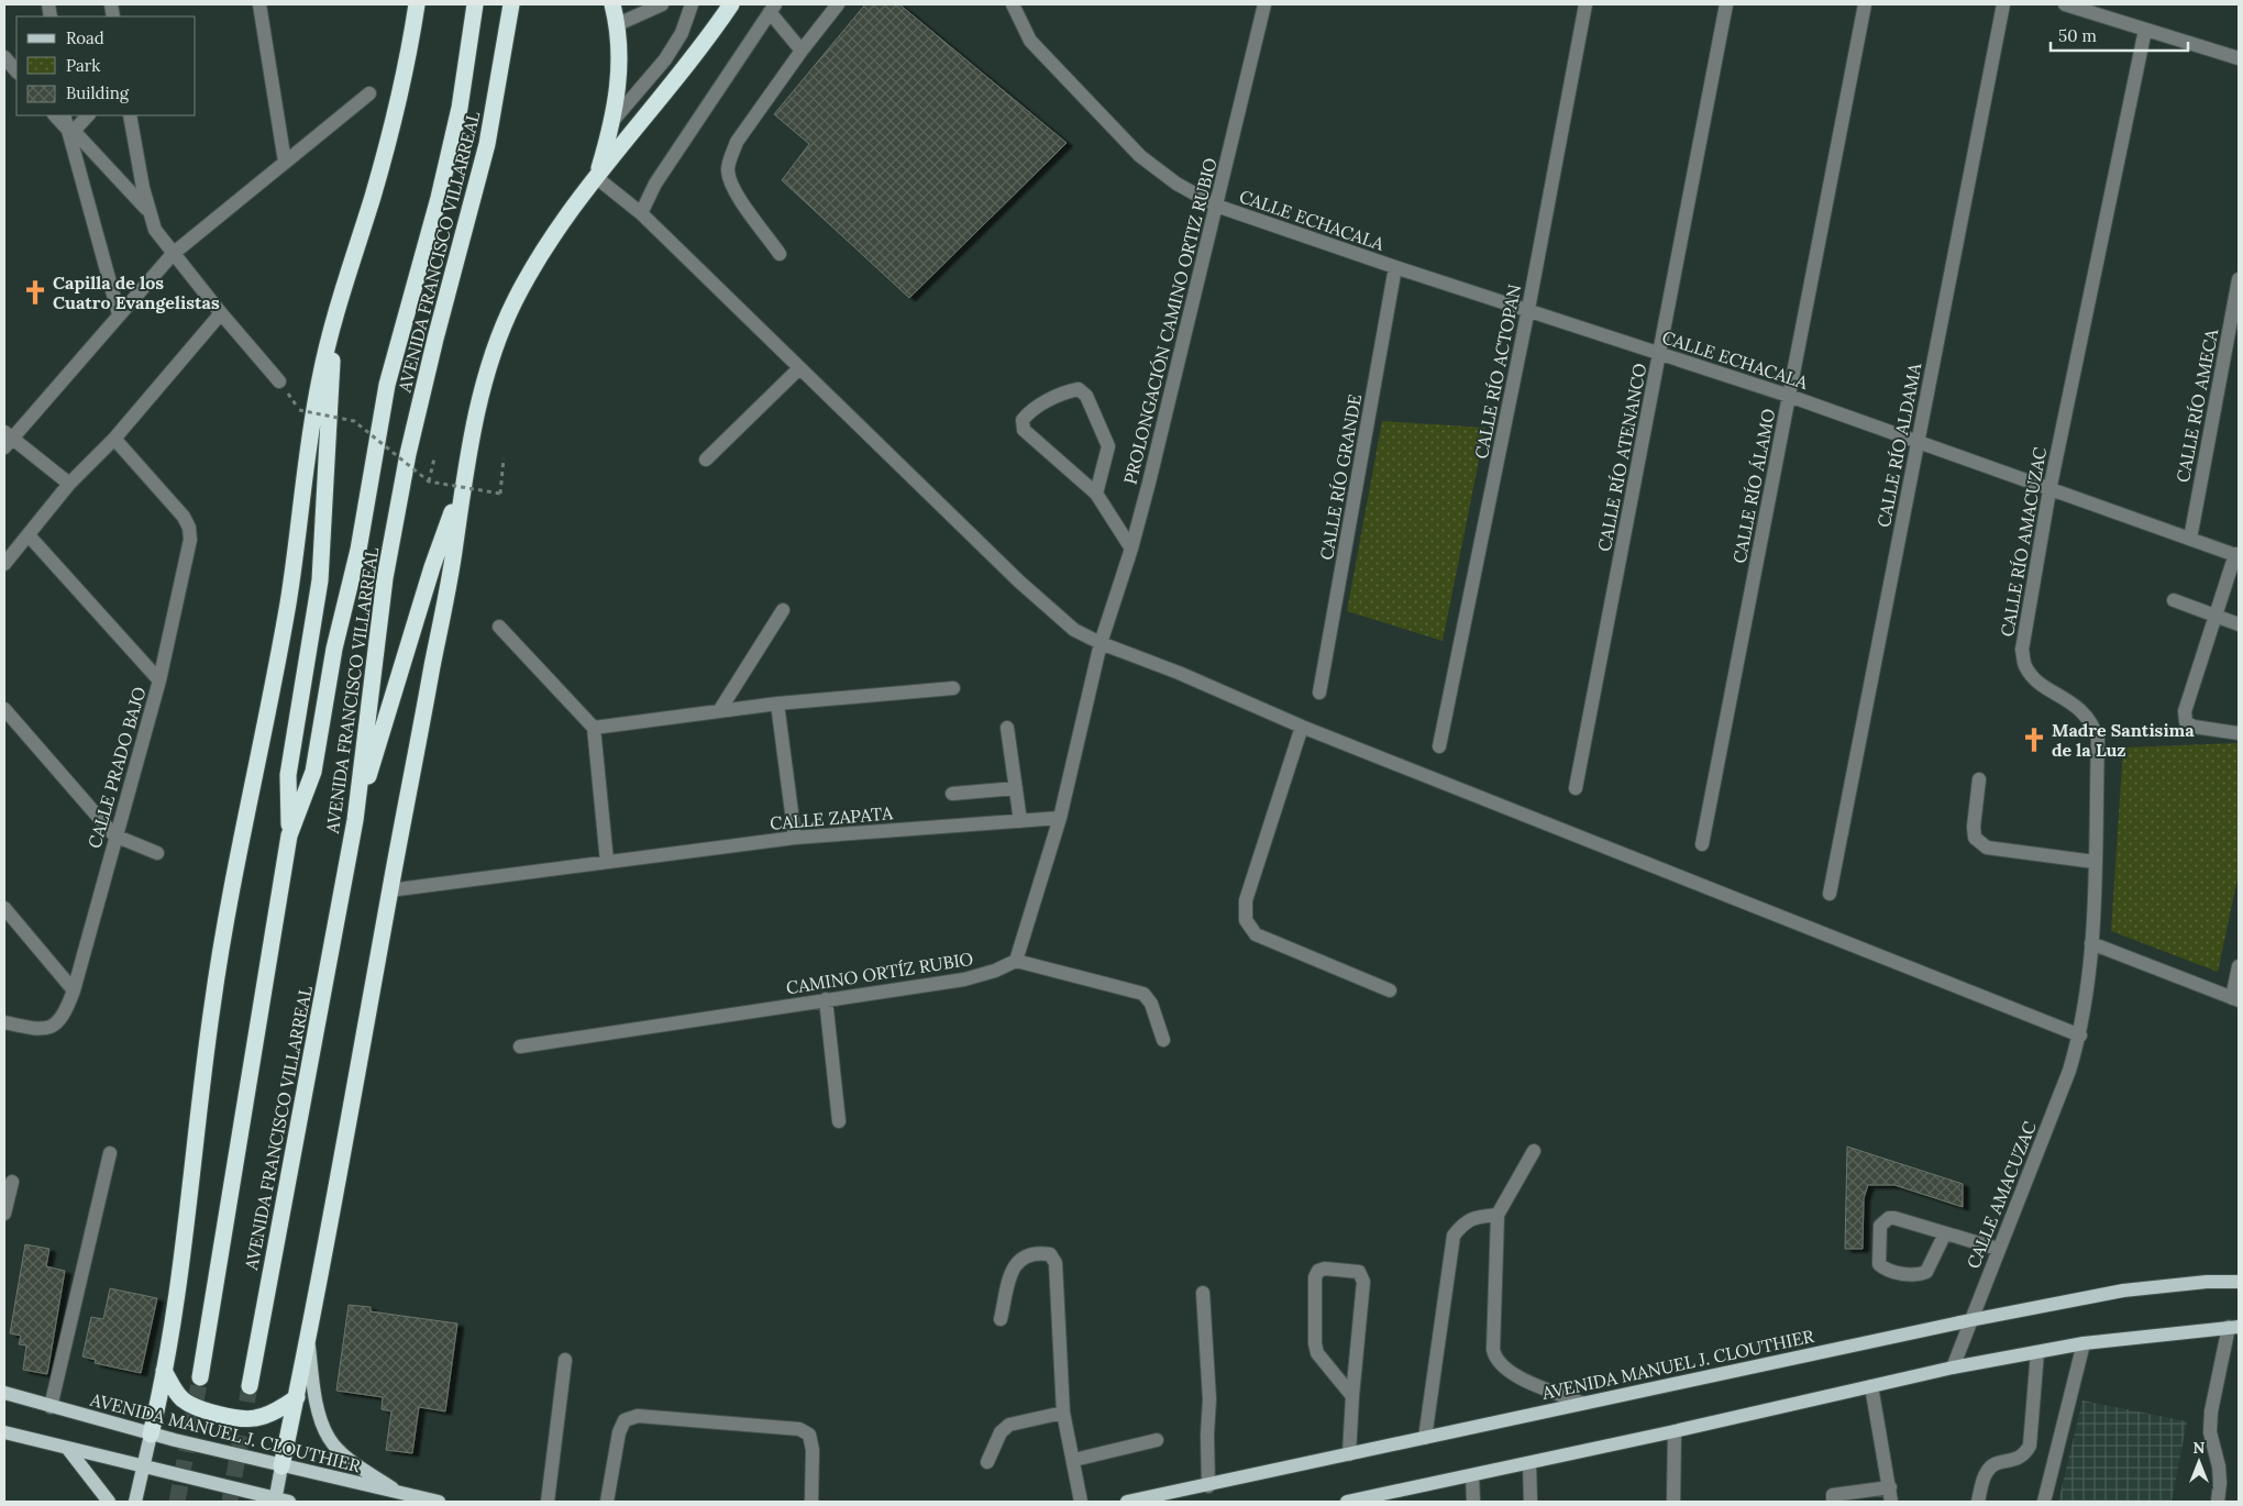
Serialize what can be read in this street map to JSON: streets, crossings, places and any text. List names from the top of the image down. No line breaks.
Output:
{"streets":{"highway":["AVENIDA FRANCISCO VILLARREAL"],"main road":["AVENIDA MANUEL J. CLOUTHIER"],"street":["CALLE ECHACALA","PROLONGACIÓN CAMINO ORTIZ RUBIO","CALLE RÍO ACTOPAN","CALLE RÍO AMECA","CALLE RÍO ALDAMA","CALLE RÍO ATENANCO","CALLE RÍO GRANDE","CALLE RÍO ÁLAMO","CALLE RÍO AMACUZAC","CALLE PRADO BAJO","CALLE ZAPATA","CAMINO ORTÍZ RUBIO","CALLE AMACUZAC"]},"crossings":[["CALLE ECHACALA","PROLONGACIÓN CAMINO ORTIZ RUBIO"],["CALLE ECHACALA","CALLE RÍO ACTOPAN"],["CALLE ECHACALA","CALLE RÍO AMECA"],["CALLE ECHACALA","CALLE RÍO ALDAMA"],["CALLE ECHACALA","CALLE RÍO ATENANCO"],["CALLE ECHACALA","CALLE RÍO GRANDE"],["CALLE ECHACALA","CALLE RÍO ÁLAMO"],["CALLE ECHACALA","CALLE RÍO AMACUZAC"],["CALLE RÍO AMACUZAC","CALLE AMACUZAC"],["CALLE AMACUZAC","AVENIDA MANUEL J. CLOUTHIER"]],"places":{"church":["Capilla de los Cuatro Evangelistas","Madre Santisima de la Luz"]},"legend":["Road","Park","Building"],"scale_bar":"50 m","north":"top"}
